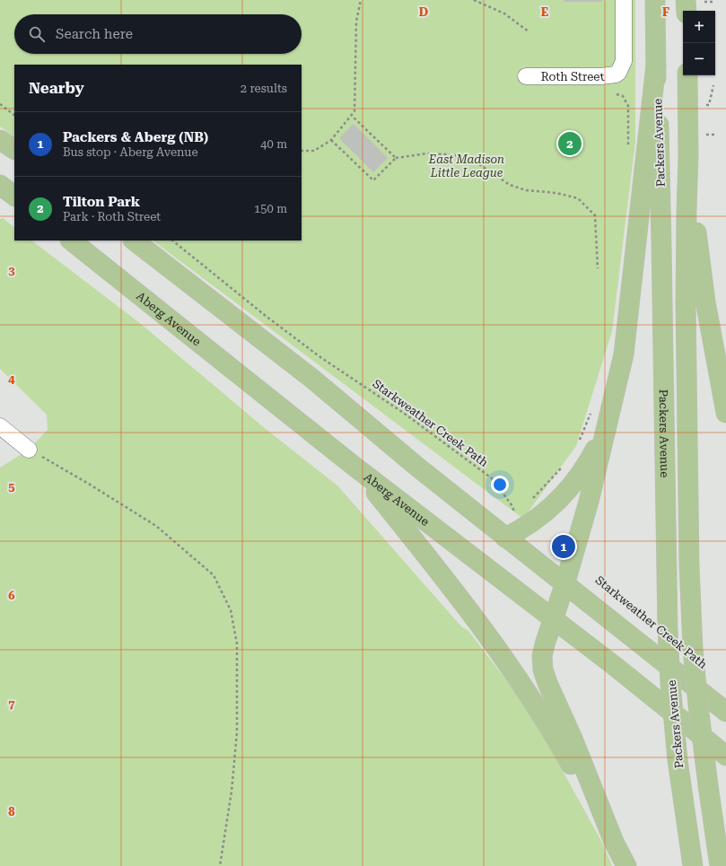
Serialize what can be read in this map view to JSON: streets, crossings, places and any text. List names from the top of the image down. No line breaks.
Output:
{"streets":{"main road":["Packers Avenue","Aberg Avenue"],"street":["Roth Street"],"path":["Starkweather Creek Path"]},"parks":["East Madison Little League"],"page":{"map_buttons":["+","−"],"search":"Search here","heading":["Nearby","2 results"],"list":[{"mark":"1","name":"Packers & Aberg (NB)","note":"Bus stop · Aberg Avenue","value":"40 m"},{"mark":"2","name":"Tilton Park","note":"Park · Roth Street","value":"150 m"}],"pins":["2","1"]},"grid":{"columns":["D","E","F"],"rows":["3","4","5","6","7","8"]}}
